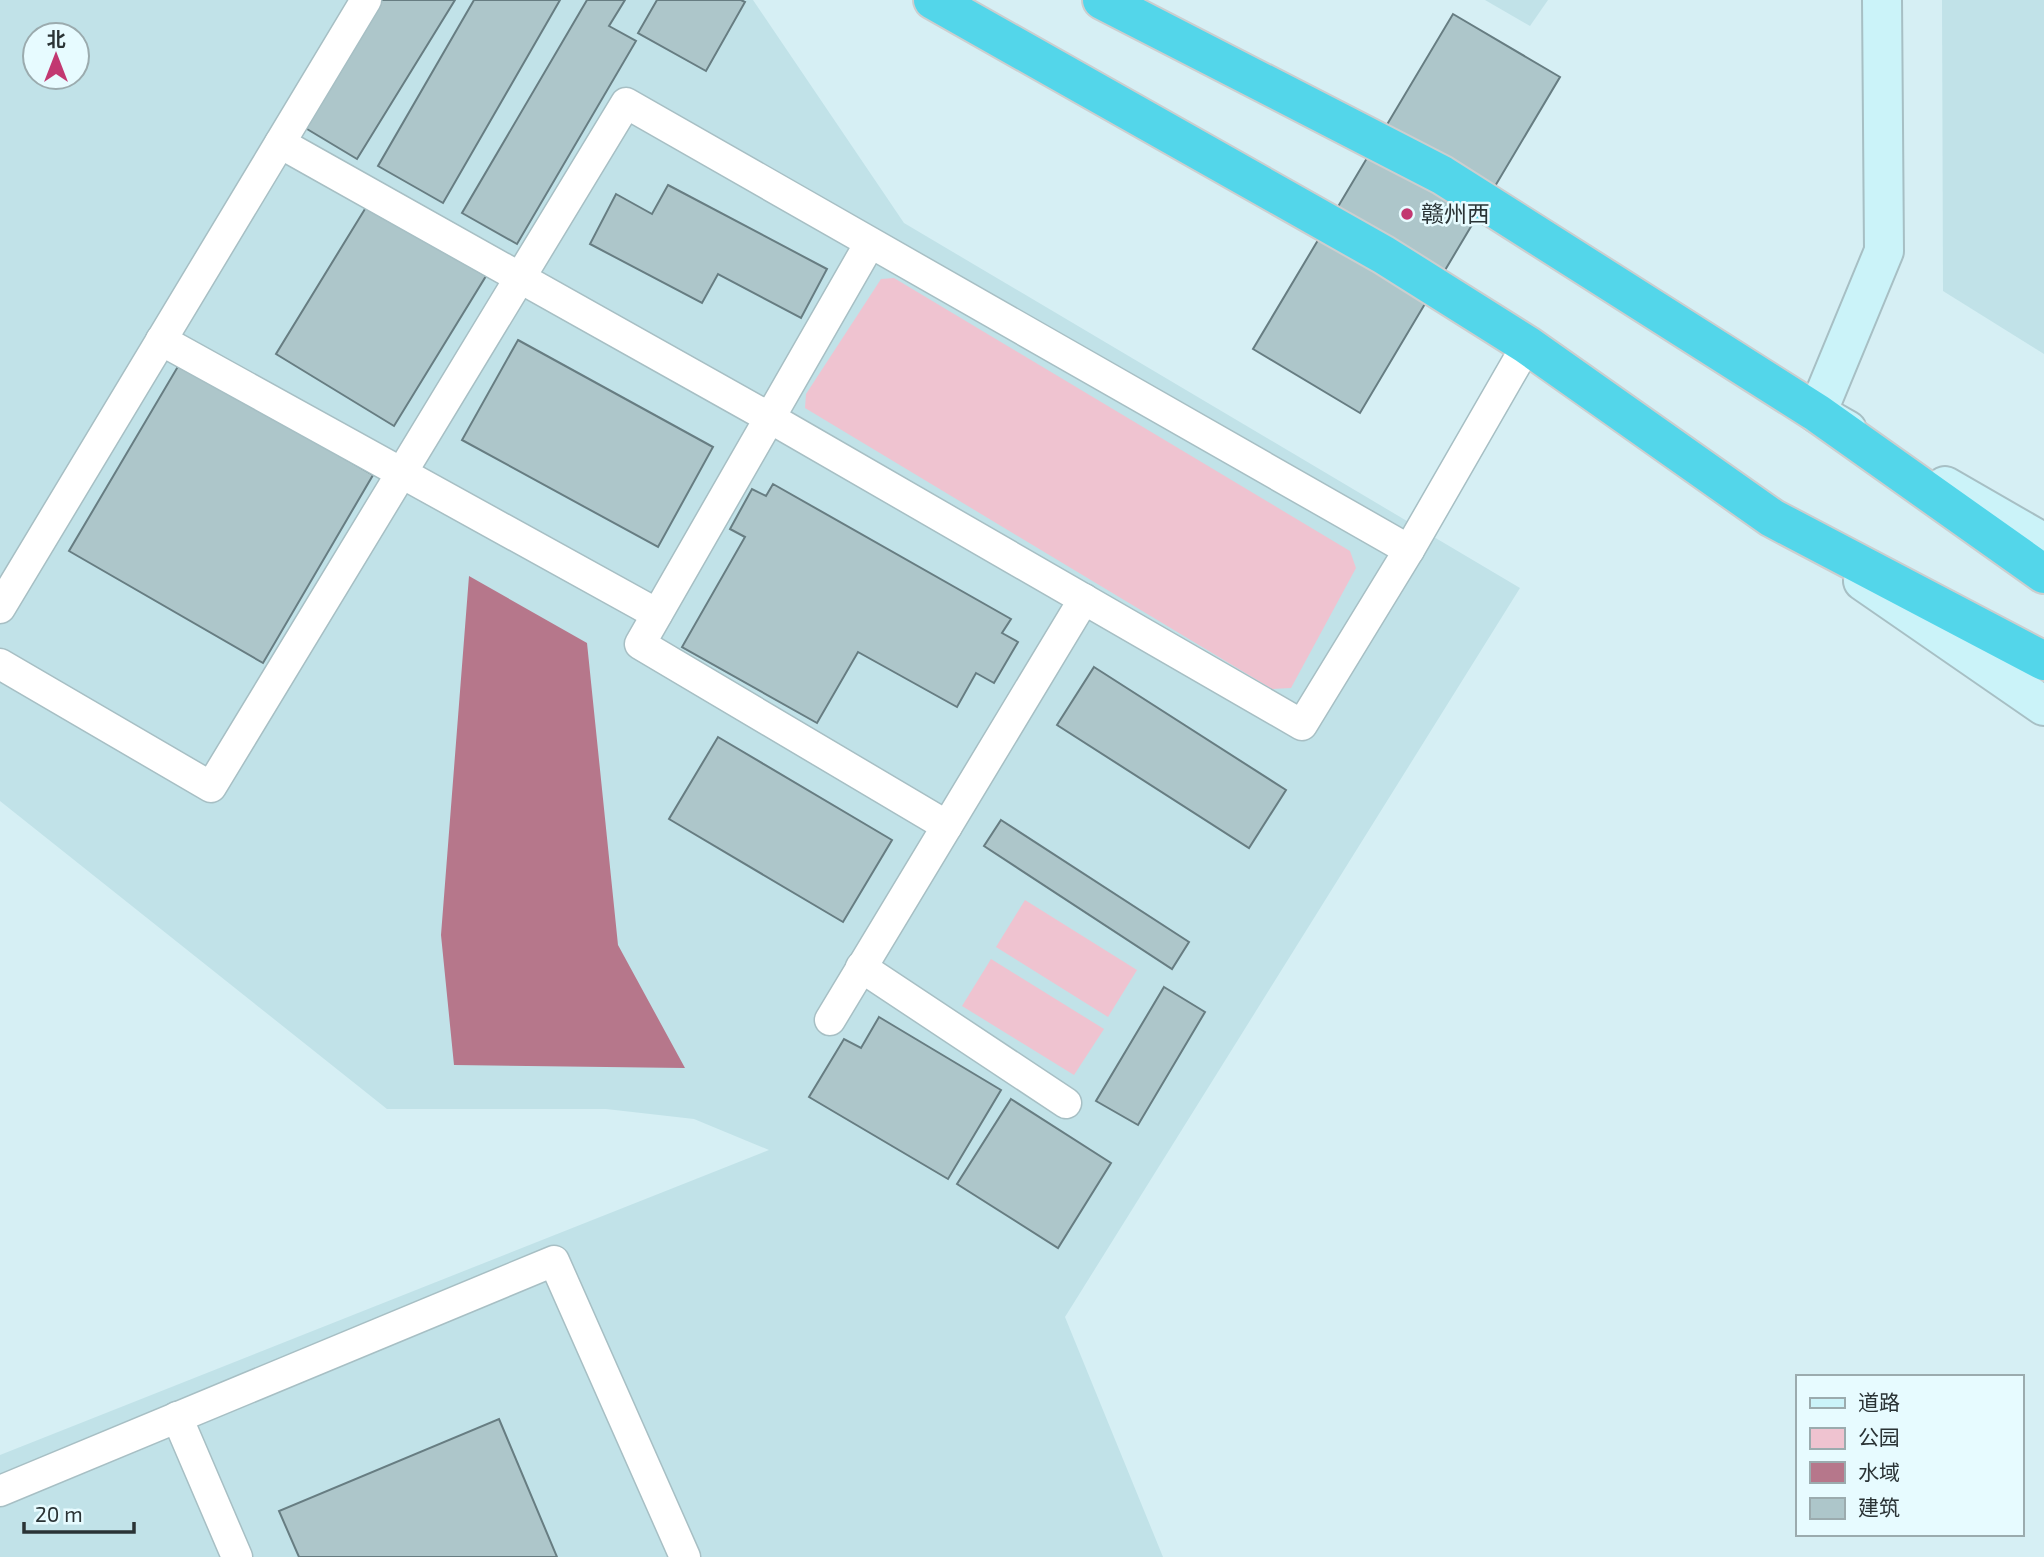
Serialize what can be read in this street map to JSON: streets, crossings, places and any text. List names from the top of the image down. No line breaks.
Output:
{"places":["赣州西"],"legend":["道路","公园","水域","建筑"],"scale_bar":"20 m","north":"top"}
